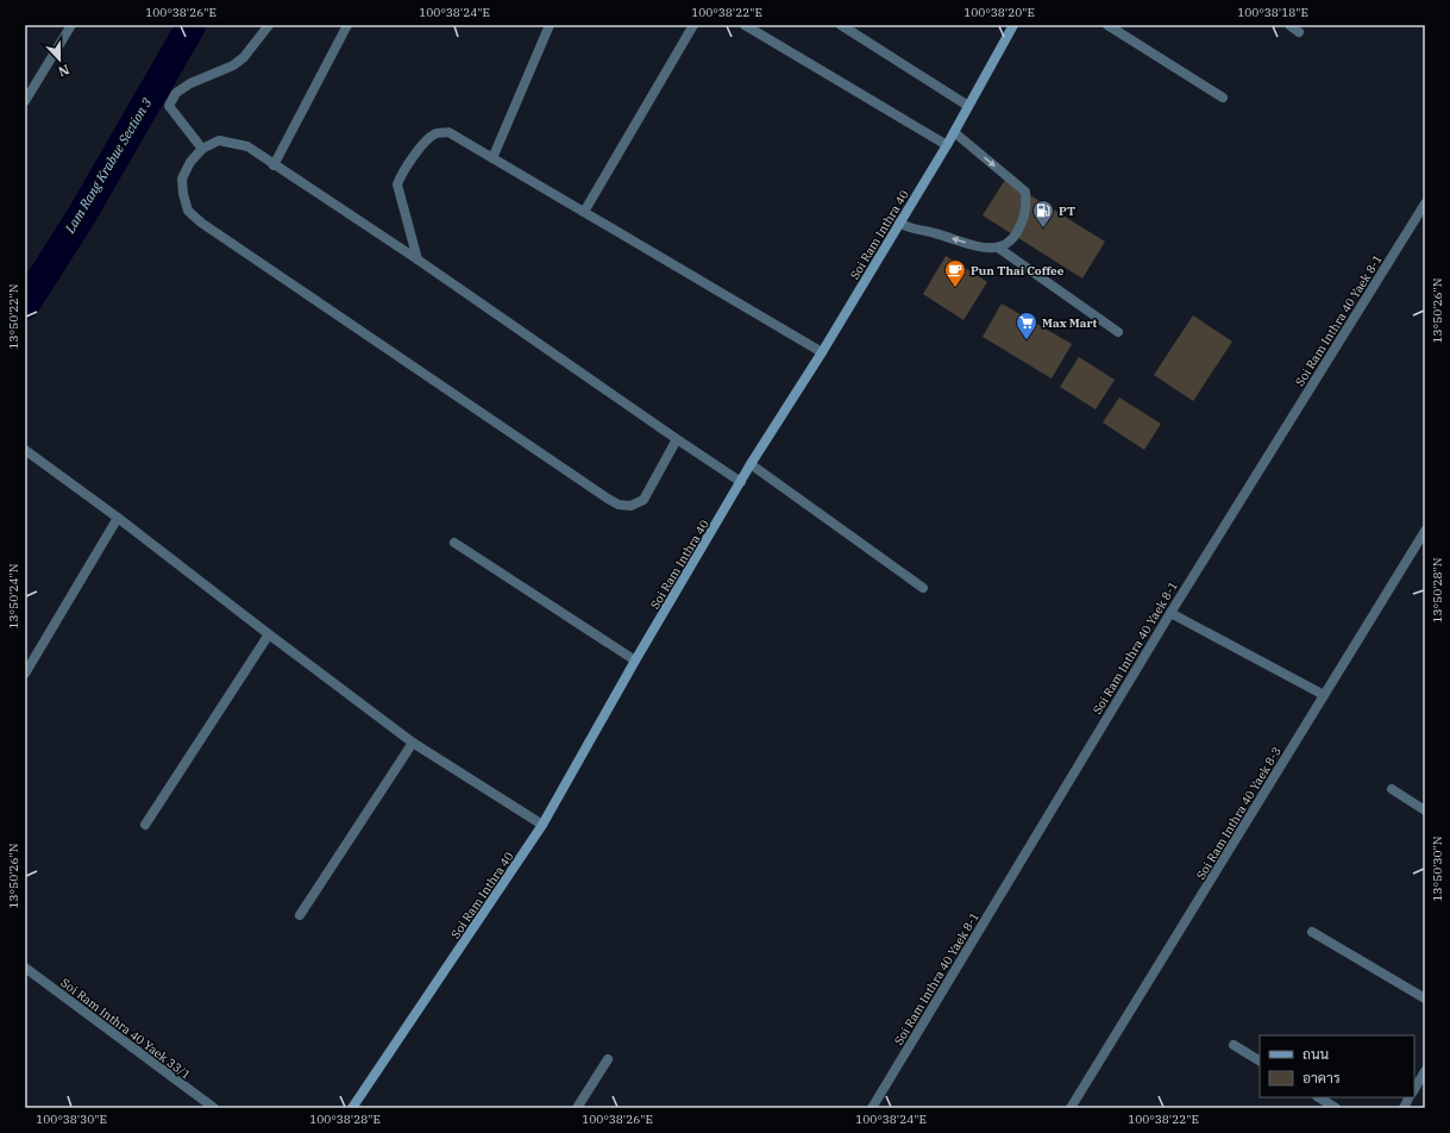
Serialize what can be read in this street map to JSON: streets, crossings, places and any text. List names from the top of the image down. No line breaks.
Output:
{"streets":{"street":["Soi Ram Inthra 40","Soi Ram Inthra 40 Yaek 8-1","Soi Ram Inthra 40 Yaek 8-3","Soi Ram Inthra 40 Yaek 33/1"]},"water":["Lam Rang Krabue Section 3"],"places":{"fuel station":["PT"],"cafe":["Pun Thai Coffee"],"supermarket":["Max Mart"]},"legend":["ถนน","อาคาร"],"north":"bottom","coordinates":["100°38'26\"E","100°38'24\"E","100°38'22\"E","100°38'20\"E","100°38'18\"E","13°50'26\"N","13°50'22\"N","13°50'28\"N","13°50'24\"N","13°50'30\"N","100°38'30\"E","100°38'28\"E"]}
